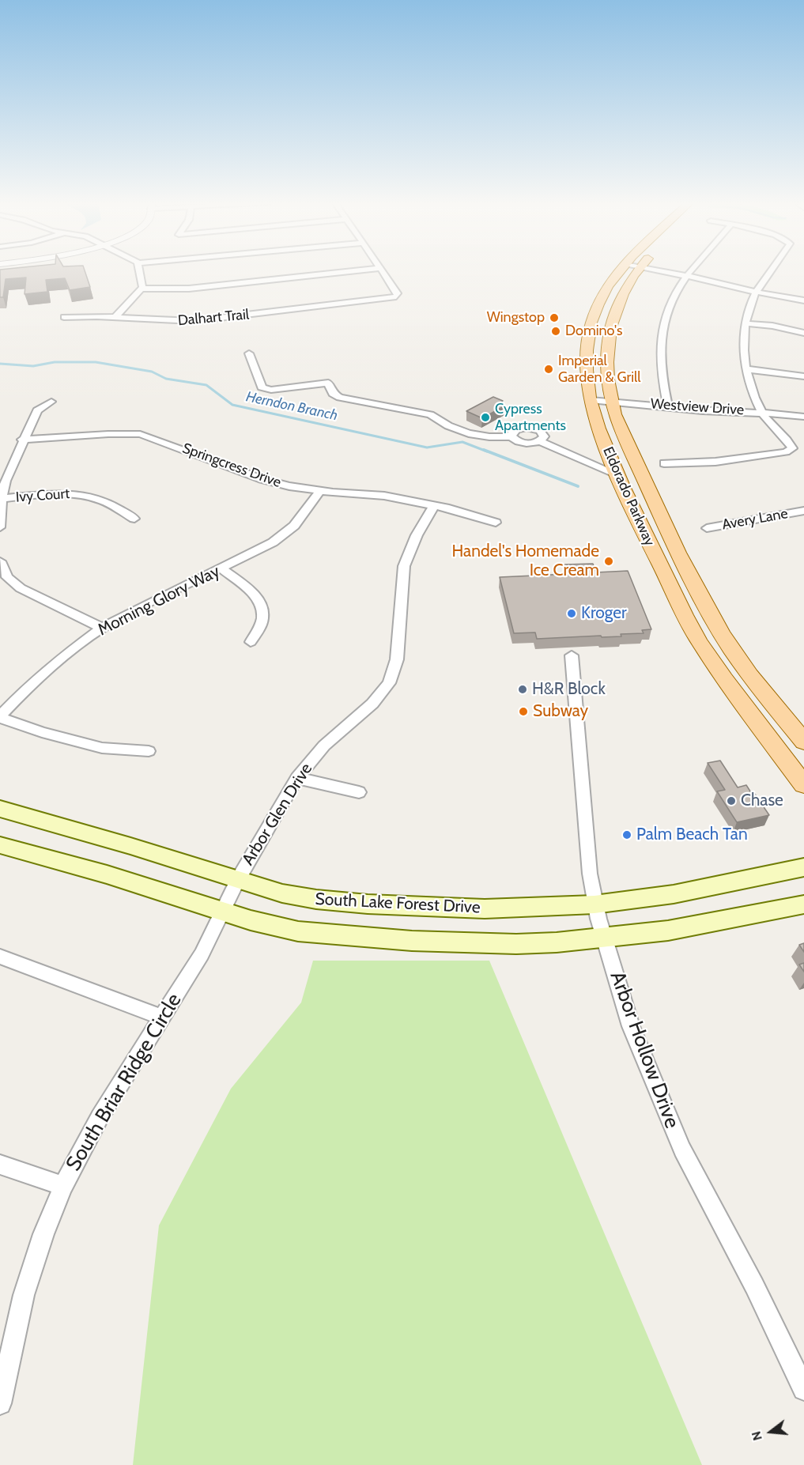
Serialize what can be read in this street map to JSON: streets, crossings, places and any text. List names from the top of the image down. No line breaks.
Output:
{"streets":{"main road":["Eldorado Parkway","South Lake Forest Drive"],"street":["Dalhart Trail","Westview Drive","Springcress Drive","Ivy Court","Avery Lane","Morning Glory Way","Arbor Glen Drive","Arbor Hollow Drive","South Briar Ridge Circle"]},"crossings":[["Westview Drive","Eldorado Parkway"],["Springcress Drive","Morning Glory Way"],["Springcress Drive","Arbor Glen Drive"],["Arbor Glen Drive","South Lake Forest Drive"],["Arbor Glen Drive","South Briar Ridge Circle"],["South Lake Forest Drive","Arbor Hollow Drive"],["South Lake Forest Drive","South Briar Ridge Circle"]],"water":["Herndon Branch"],"places":["Wingstop","Domino's","Imperial Garden & Grill","Cypress Apartments","Handel's Homemade Ice Cream","Kroger","H&R Block","Subway","Chase","Palm Beach Tan"],"north":"left"}
